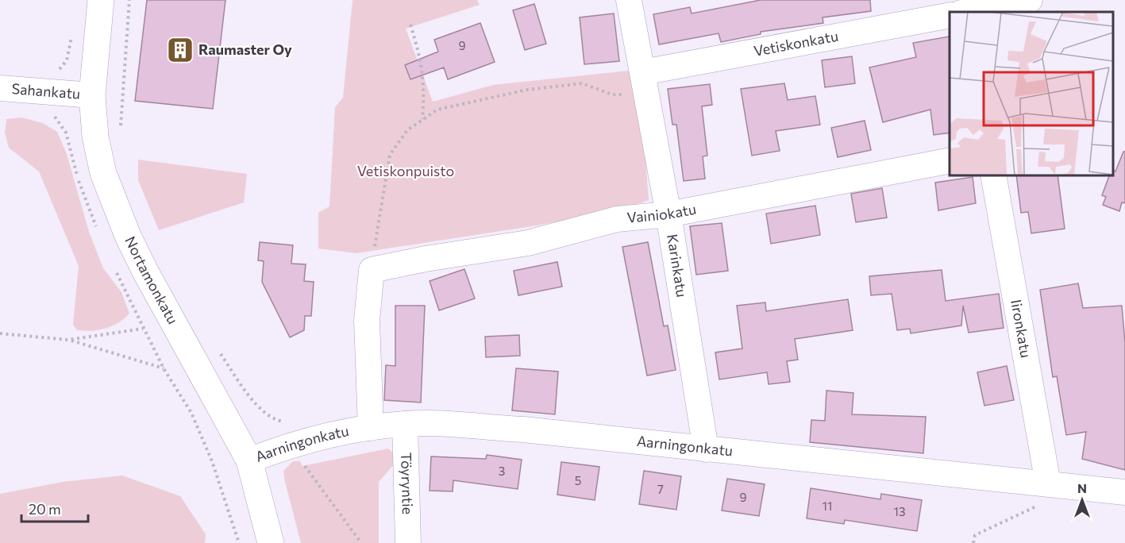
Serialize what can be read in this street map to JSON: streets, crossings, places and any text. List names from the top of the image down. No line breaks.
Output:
{"streets":{"main road":["Nortamonkatu"],"street":["Vetiskonkatu","Sahankatu","Vainiokatu","Karinkatu","Iironkatu","Aarningonkatu","Töyryntie"]},"crossings":[["Vetiskonkatu","Karinkatu"],["Sahankatu","Nortamonkatu"],["Vainiokatu","Karinkatu"],["Karinkatu","Aarningonkatu"],["Nortamonkatu","Aarningonkatu"],["Iironkatu","Aarningonkatu"],["Aarningonkatu","Töyryntie"]],"parks":["Vetiskonpuisto"],"places":{"building":["Raumaster Oy"]},"house_numbers":["9","3","5","7","9","11","13"],"scale_bar":"20 m","north":"top"}
